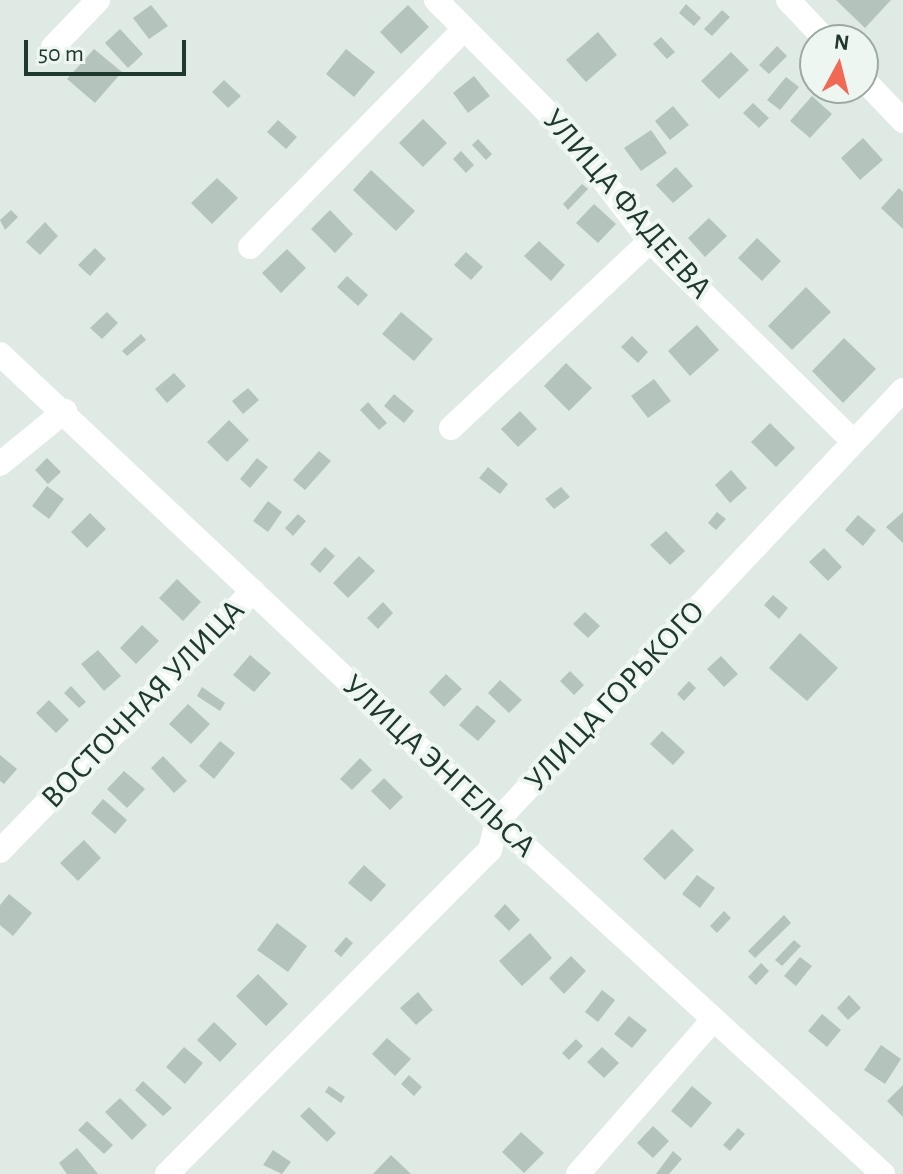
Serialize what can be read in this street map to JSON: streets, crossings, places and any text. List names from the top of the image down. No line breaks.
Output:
{"streets":{"street":["УЛИЦА ФАДЕЕВА","УЛИЦА ГОРЬКОГО","ВОСТОЧНАЯ УЛИЦА","УЛИЦА ЭНГЕЛЬСА"]},"crossings":[["УЛИЦА ФАДЕЕВА","УЛИЦА ГОРЬКОГО"],["УЛИЦА ГОРЬКОГО","УЛИЦА ЭНГЕЛЬСА"],["ВОСТОЧНАЯ УЛИЦА","УЛИЦА ЭНГЕЛЬСА"]],"scale_bar":"50 m","north":"top"}
